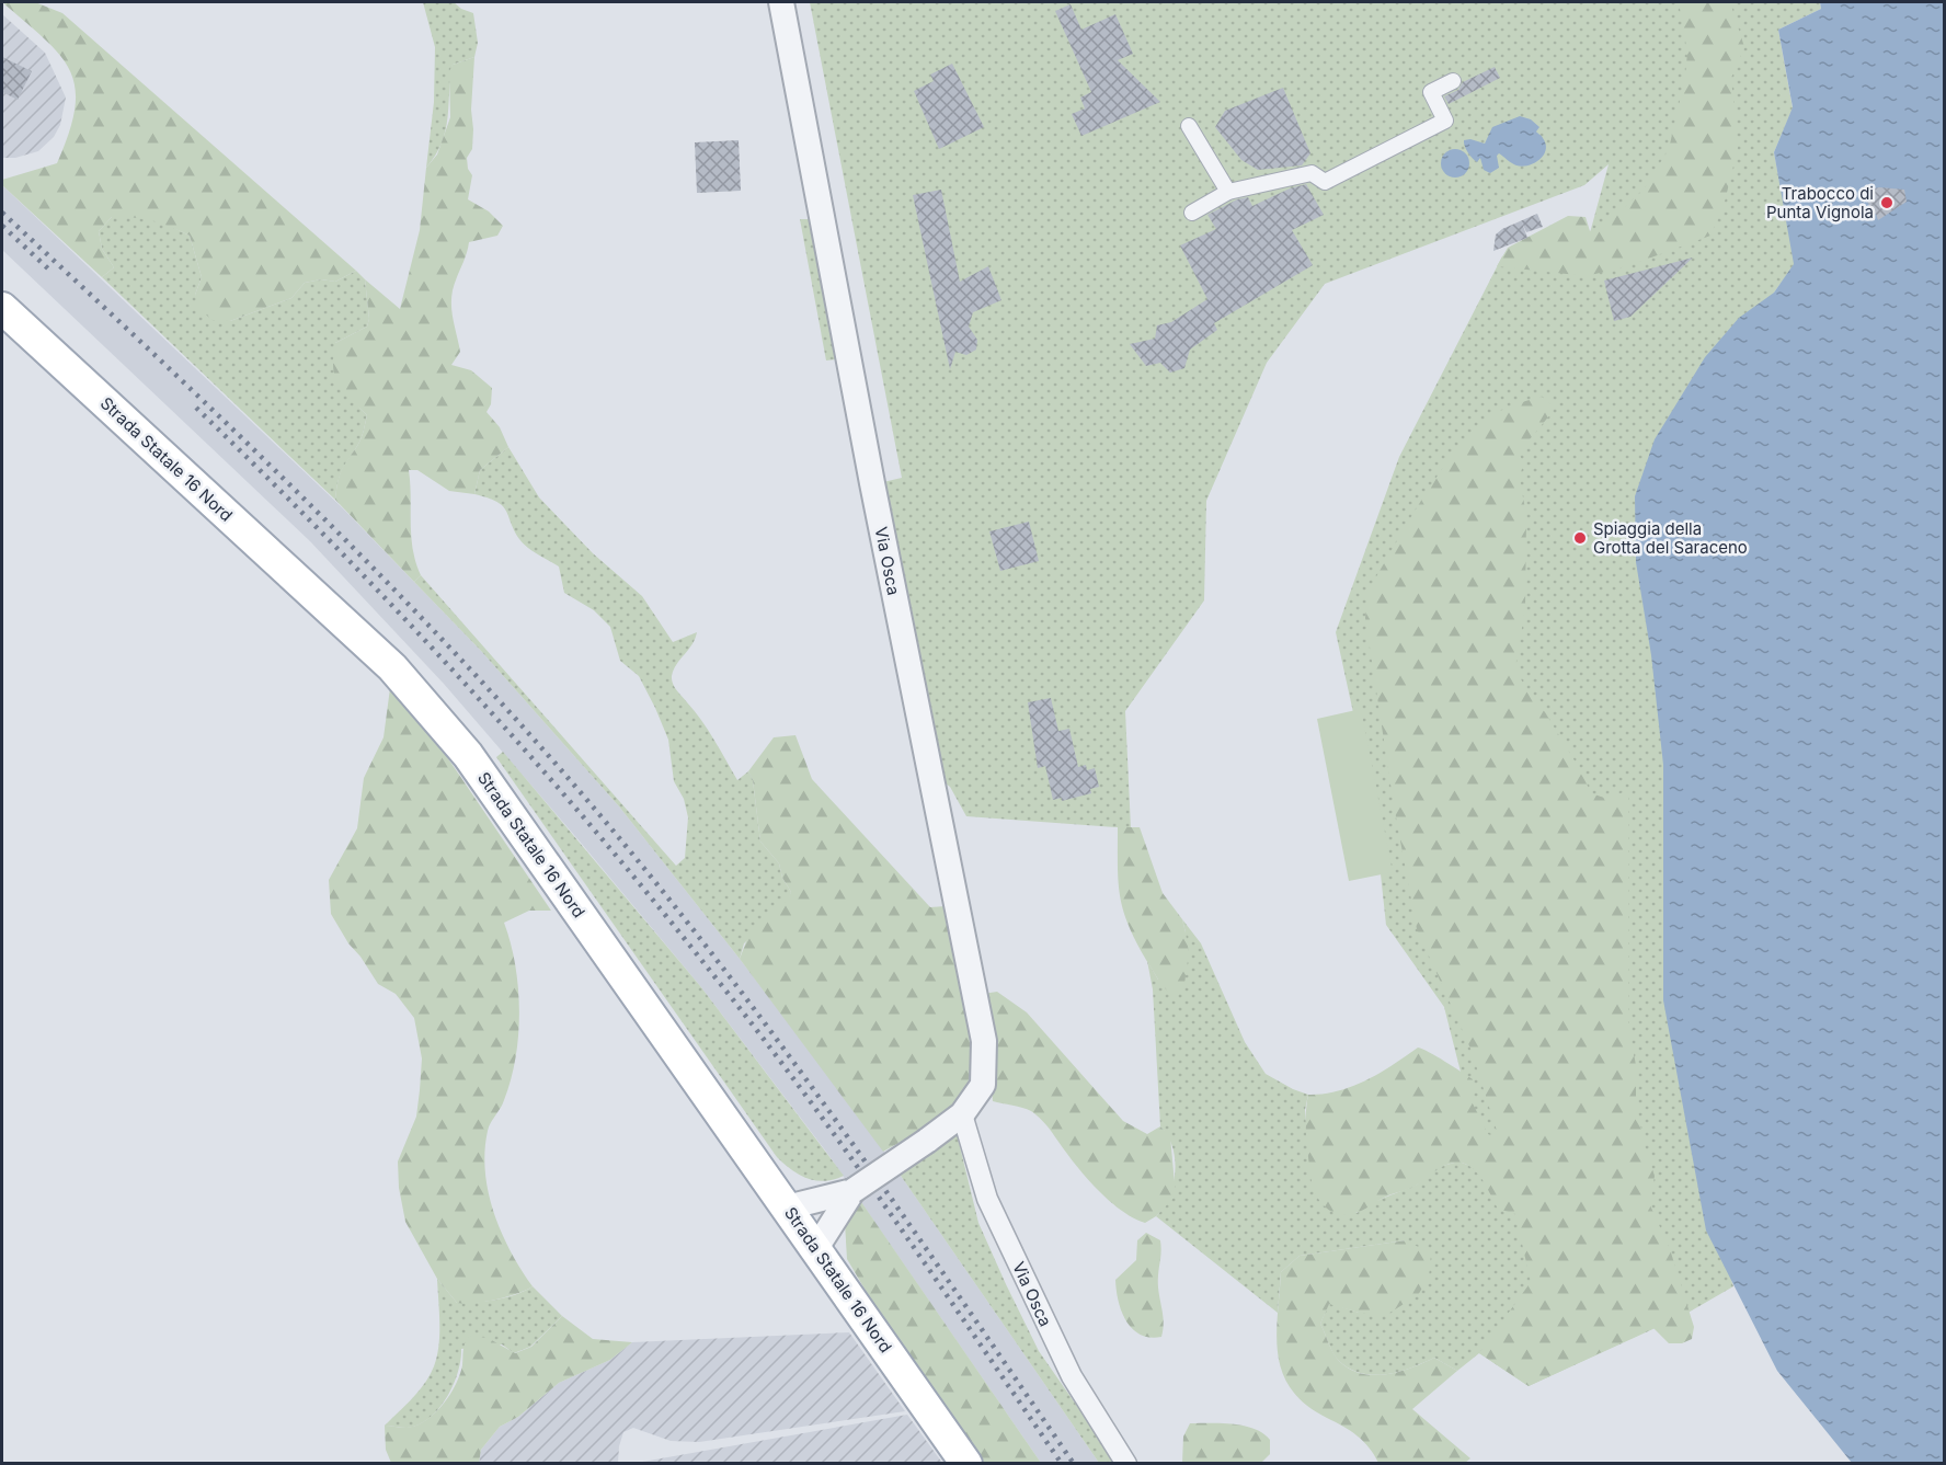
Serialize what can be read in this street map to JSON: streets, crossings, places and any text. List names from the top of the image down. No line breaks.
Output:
{"streets":{"main road":["Strada Statale 16 Nord"],"street":["Via Osca"]},"places":["Trabocco di Punta Vignola","Spiaggia della Grotta del Saraceno"]}
